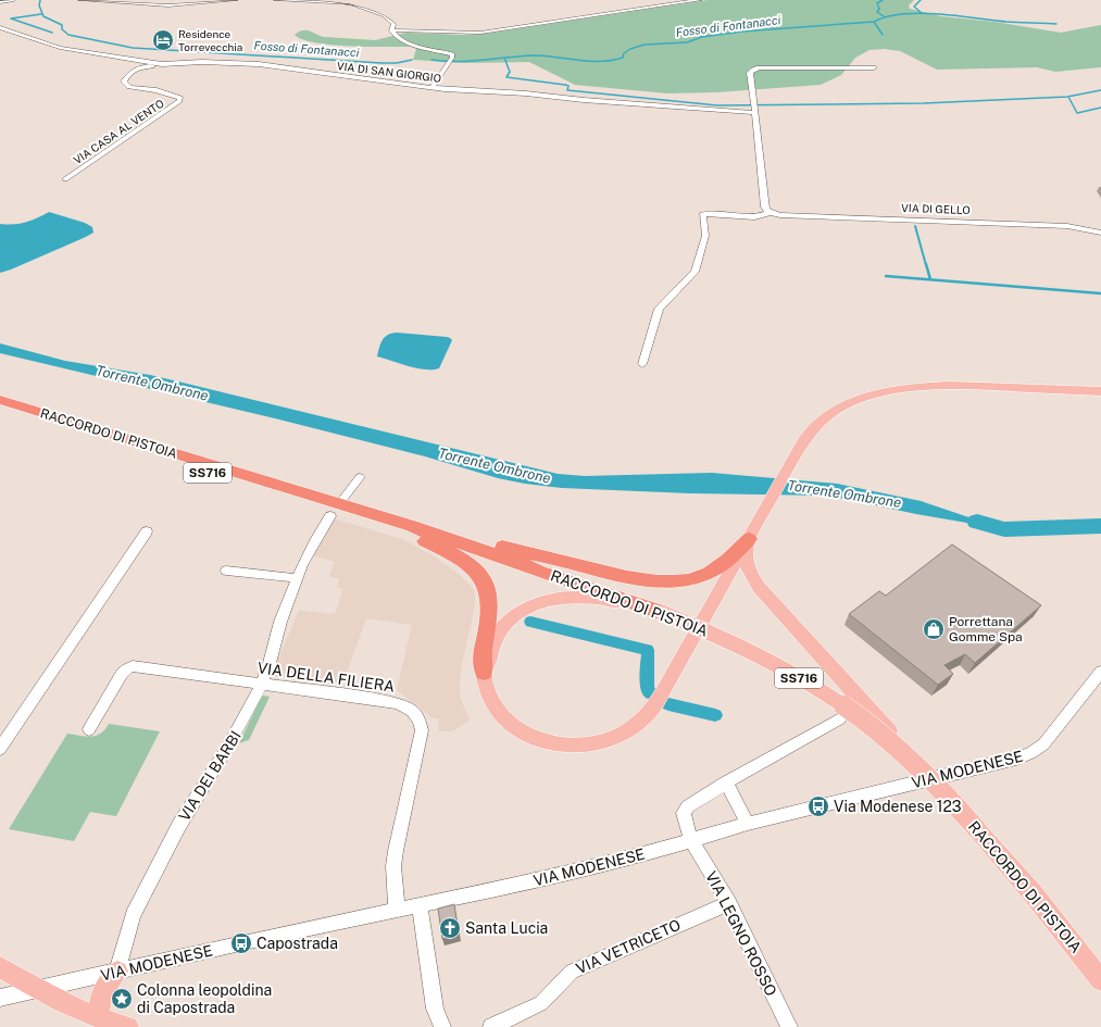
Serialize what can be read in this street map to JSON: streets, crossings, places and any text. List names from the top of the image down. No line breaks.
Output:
{"streets":{"highway":["RACCORDO DI PISTOIA","SS716"],"street":["VIA DI SAN GIORGIO","VIA CASA AL VENTO","VIA DI GELLO","VIA DELLA FILIERA","VIA MODENESE","VIA DEI BARBI","VIA LEGNO ROSSO","VIA VETRICETO"]},"crossings":[["VIA DI SAN GIORGIO","VIA CASA AL VENTO"],["VIA DELLA FILIERA","VIA MODENESE"],["VIA DELLA FILIERA","VIA DEI BARBI"],["VIA MODENESE","VIA DEI BARBI"],["VIA MODENESE","VIA LEGNO ROSSO"],["VIA LEGNO ROSSO","VIA VETRICETO"]],"water":["Fosso di Fontanacci","Torrente Ombrone"],"places":{"hotel":["Residence Torrevecchia"],"shop":["Porrettana Gomme Spa"],"bus stop":["Via Modenese 123","Capostrada"],"church":["Santa Lucia"],"place":["Colonna leopoldina di Capostrada"]}}
